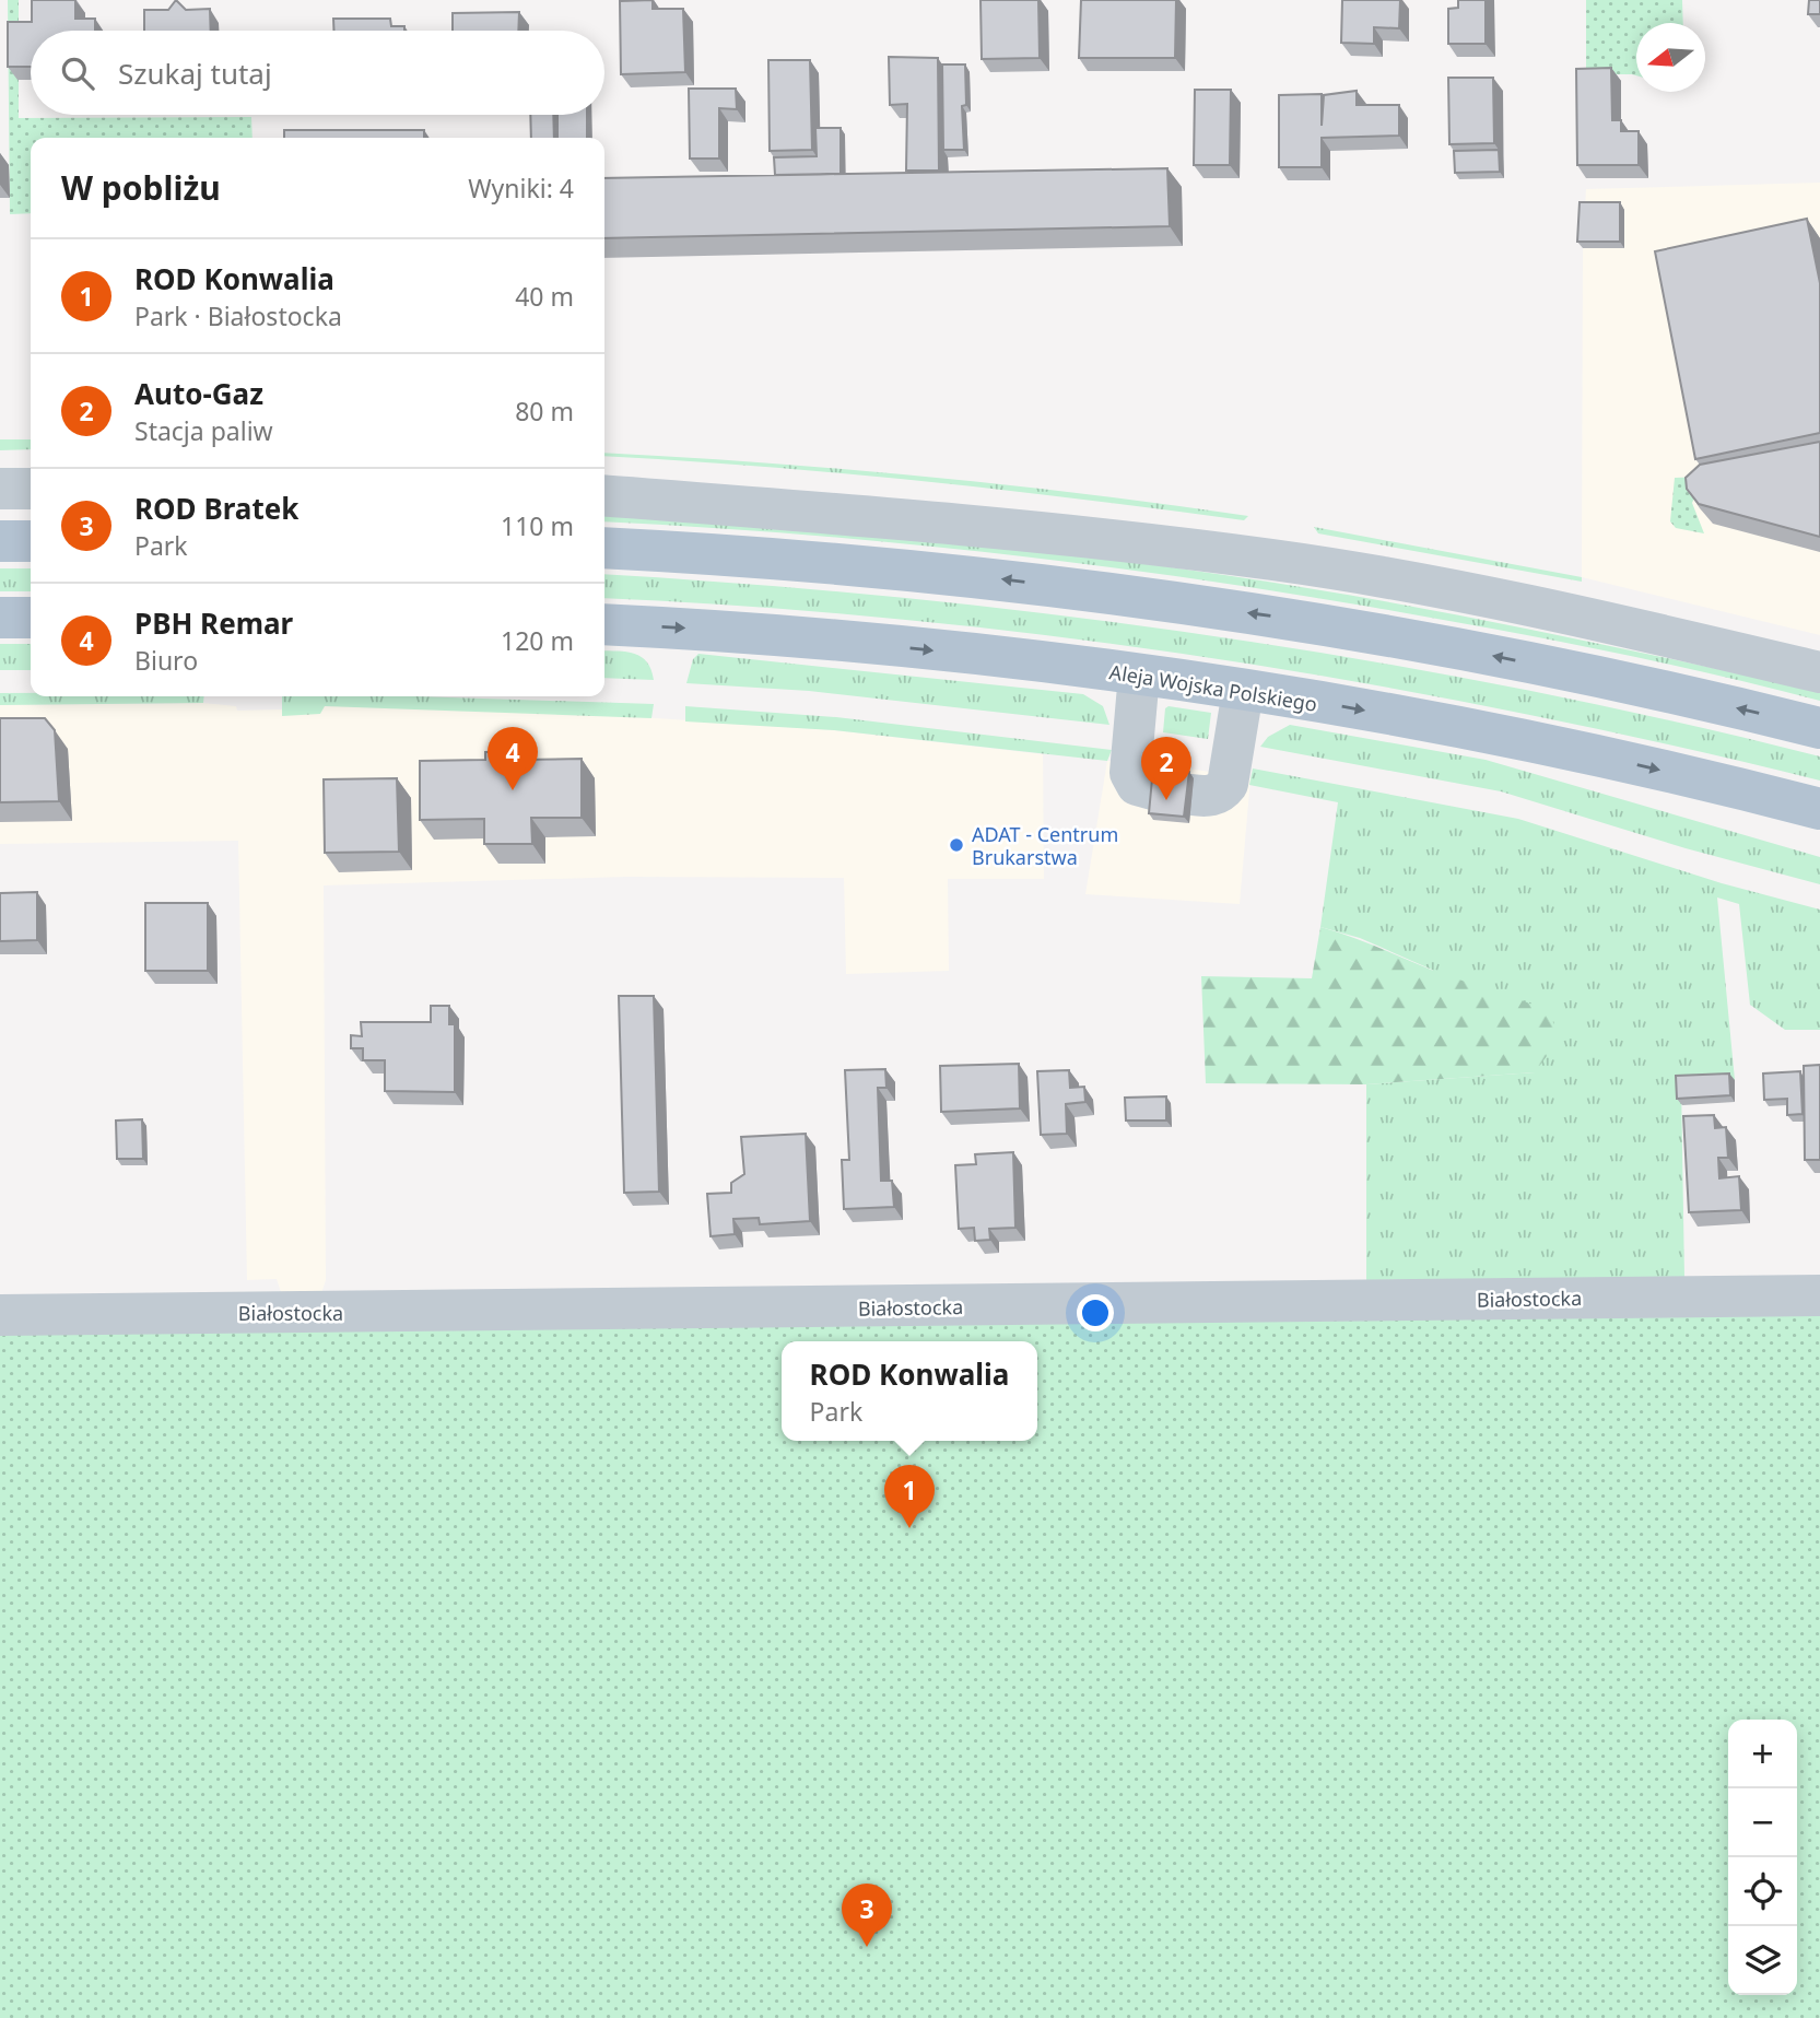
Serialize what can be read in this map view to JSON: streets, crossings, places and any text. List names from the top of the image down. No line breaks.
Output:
{"streets":{"main road":["Aleja Wojska Polskiego"],"street":["Białostocka"]},"places":["ADAT - Centrum Brukarstwa"],"north":"left","page":{"search":"Szukaj tutaj","heading":["W pobliżu","Wyniki: 4"],"list":[{"mark":"1","name":"ROD Konwalia","note":"Park · Białostocka","value":"40 m"},{"mark":"2","name":"Auto-Gaz","note":"Stacja paliw","value":"80 m"},{"mark":"3","name":"ROD Bratek","note":"Park","value":"110 m"},{"mark":"4","name":"PBH Remar","note":"Biuro","value":"120 m"}],"pins":["4","2","1","3"],"popup":["ROD Konwalia","Park"],"map_buttons":["+","−"]}}
